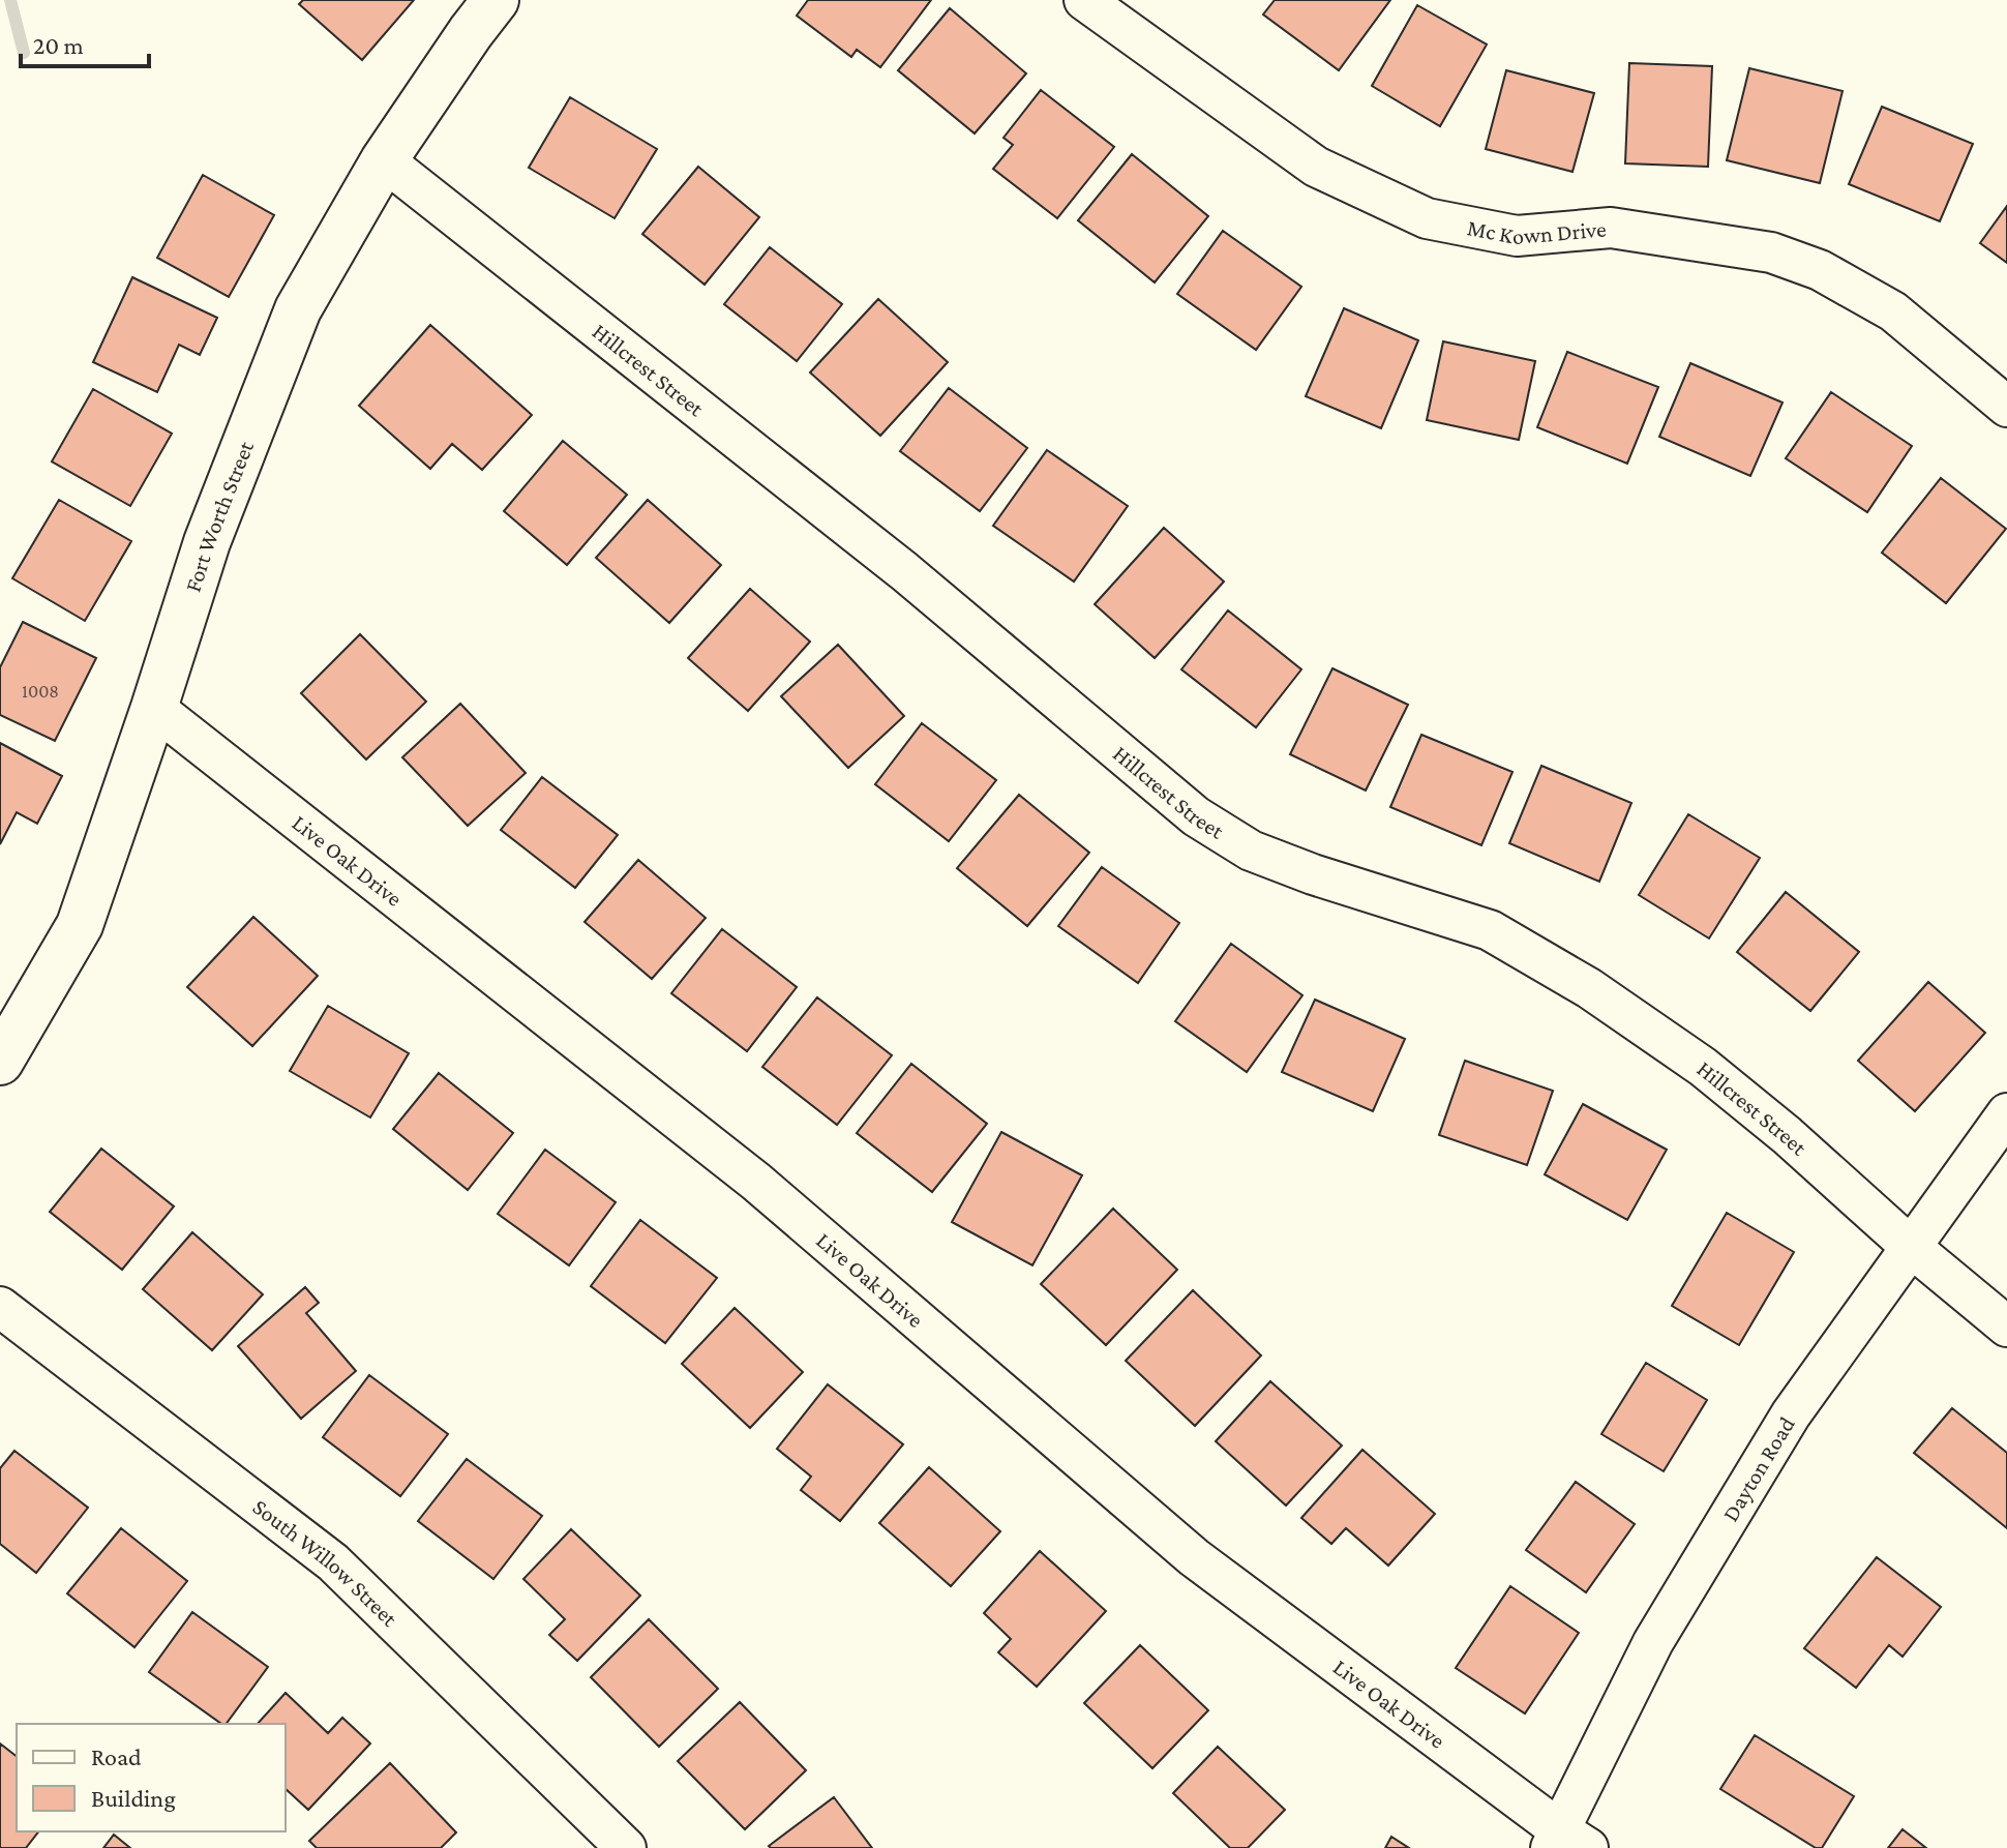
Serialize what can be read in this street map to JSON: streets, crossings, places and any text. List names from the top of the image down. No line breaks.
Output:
{"streets":{"street":["Mc Kown Drive","Hillcrest Street","Fort Worth Street","Live Oak Drive","Dayton Road","South Willow Street"]},"crossings":[["Hillcrest Street","Fort Worth Street"],["Hillcrest Street","Dayton Road"],["Fort Worth Street","Live Oak Drive"],["Live Oak Drive","Dayton Road"]],"house_numbers":["1008"],"legend":["Road","Building"],"scale_bar":"20 m"}
